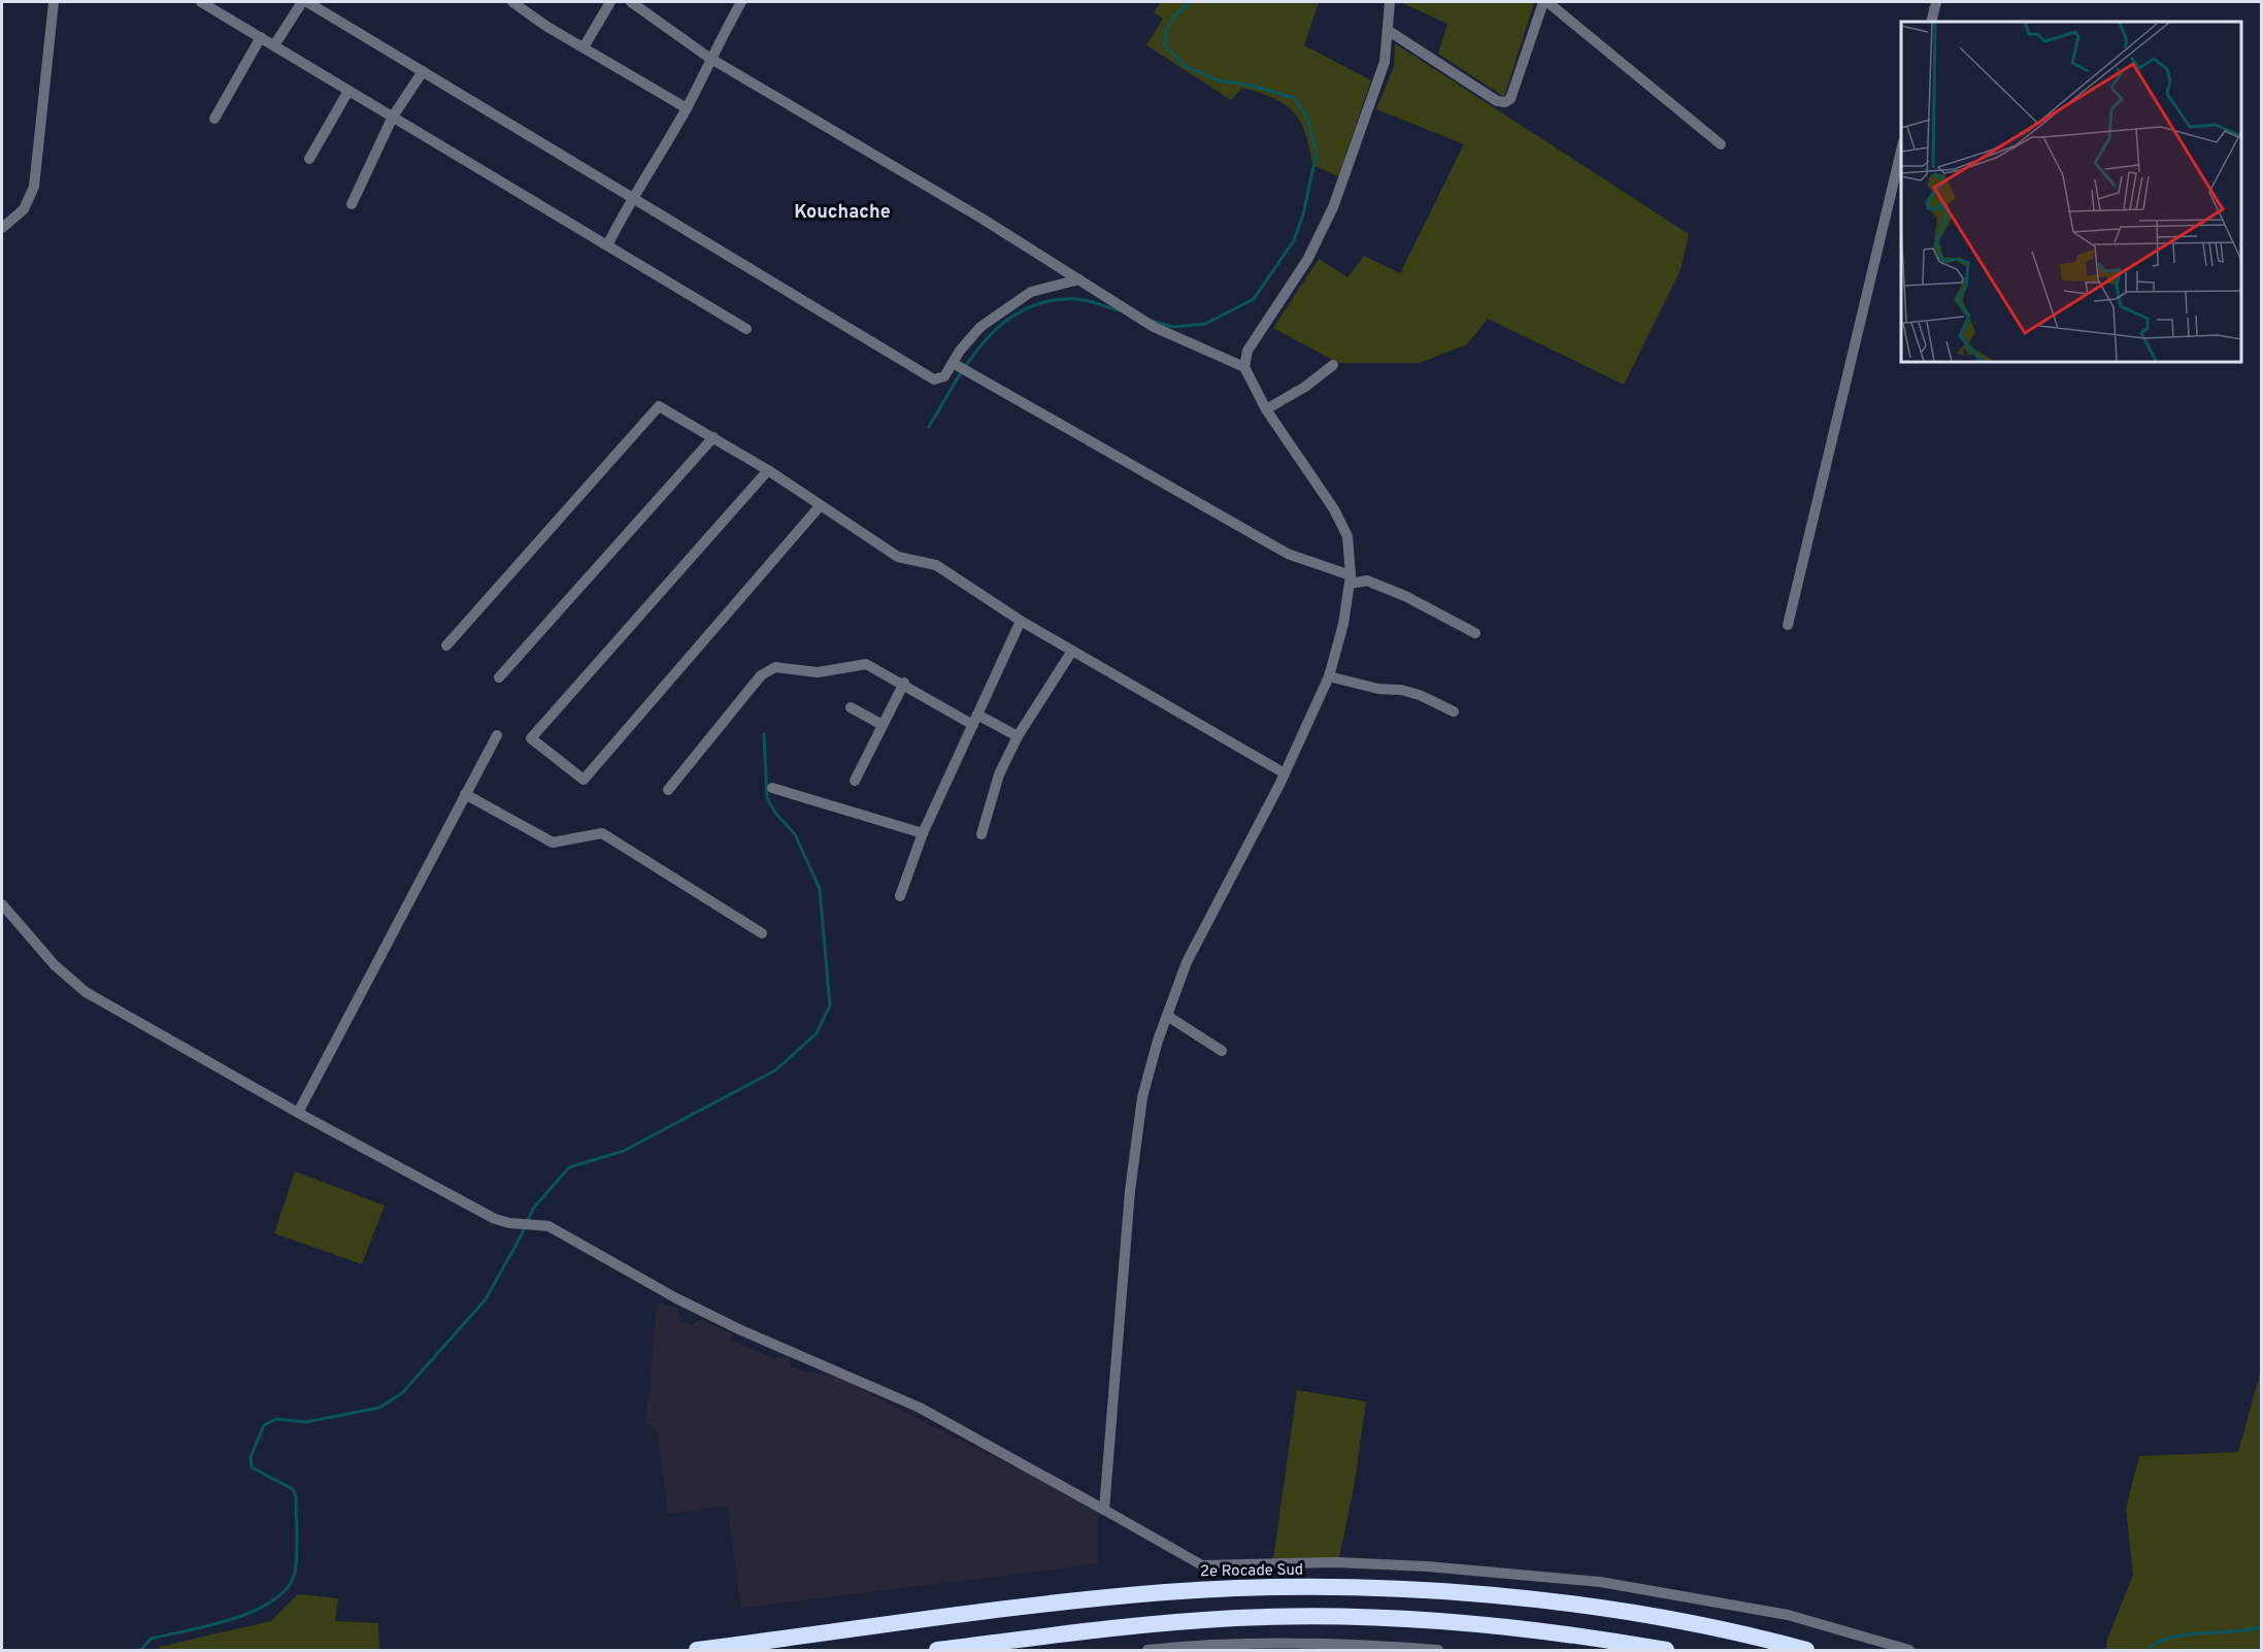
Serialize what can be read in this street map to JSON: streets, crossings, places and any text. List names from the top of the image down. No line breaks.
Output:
{"streets":{"highway":["2e Rocade Sud"]},"districts":["Kouchache"]}
